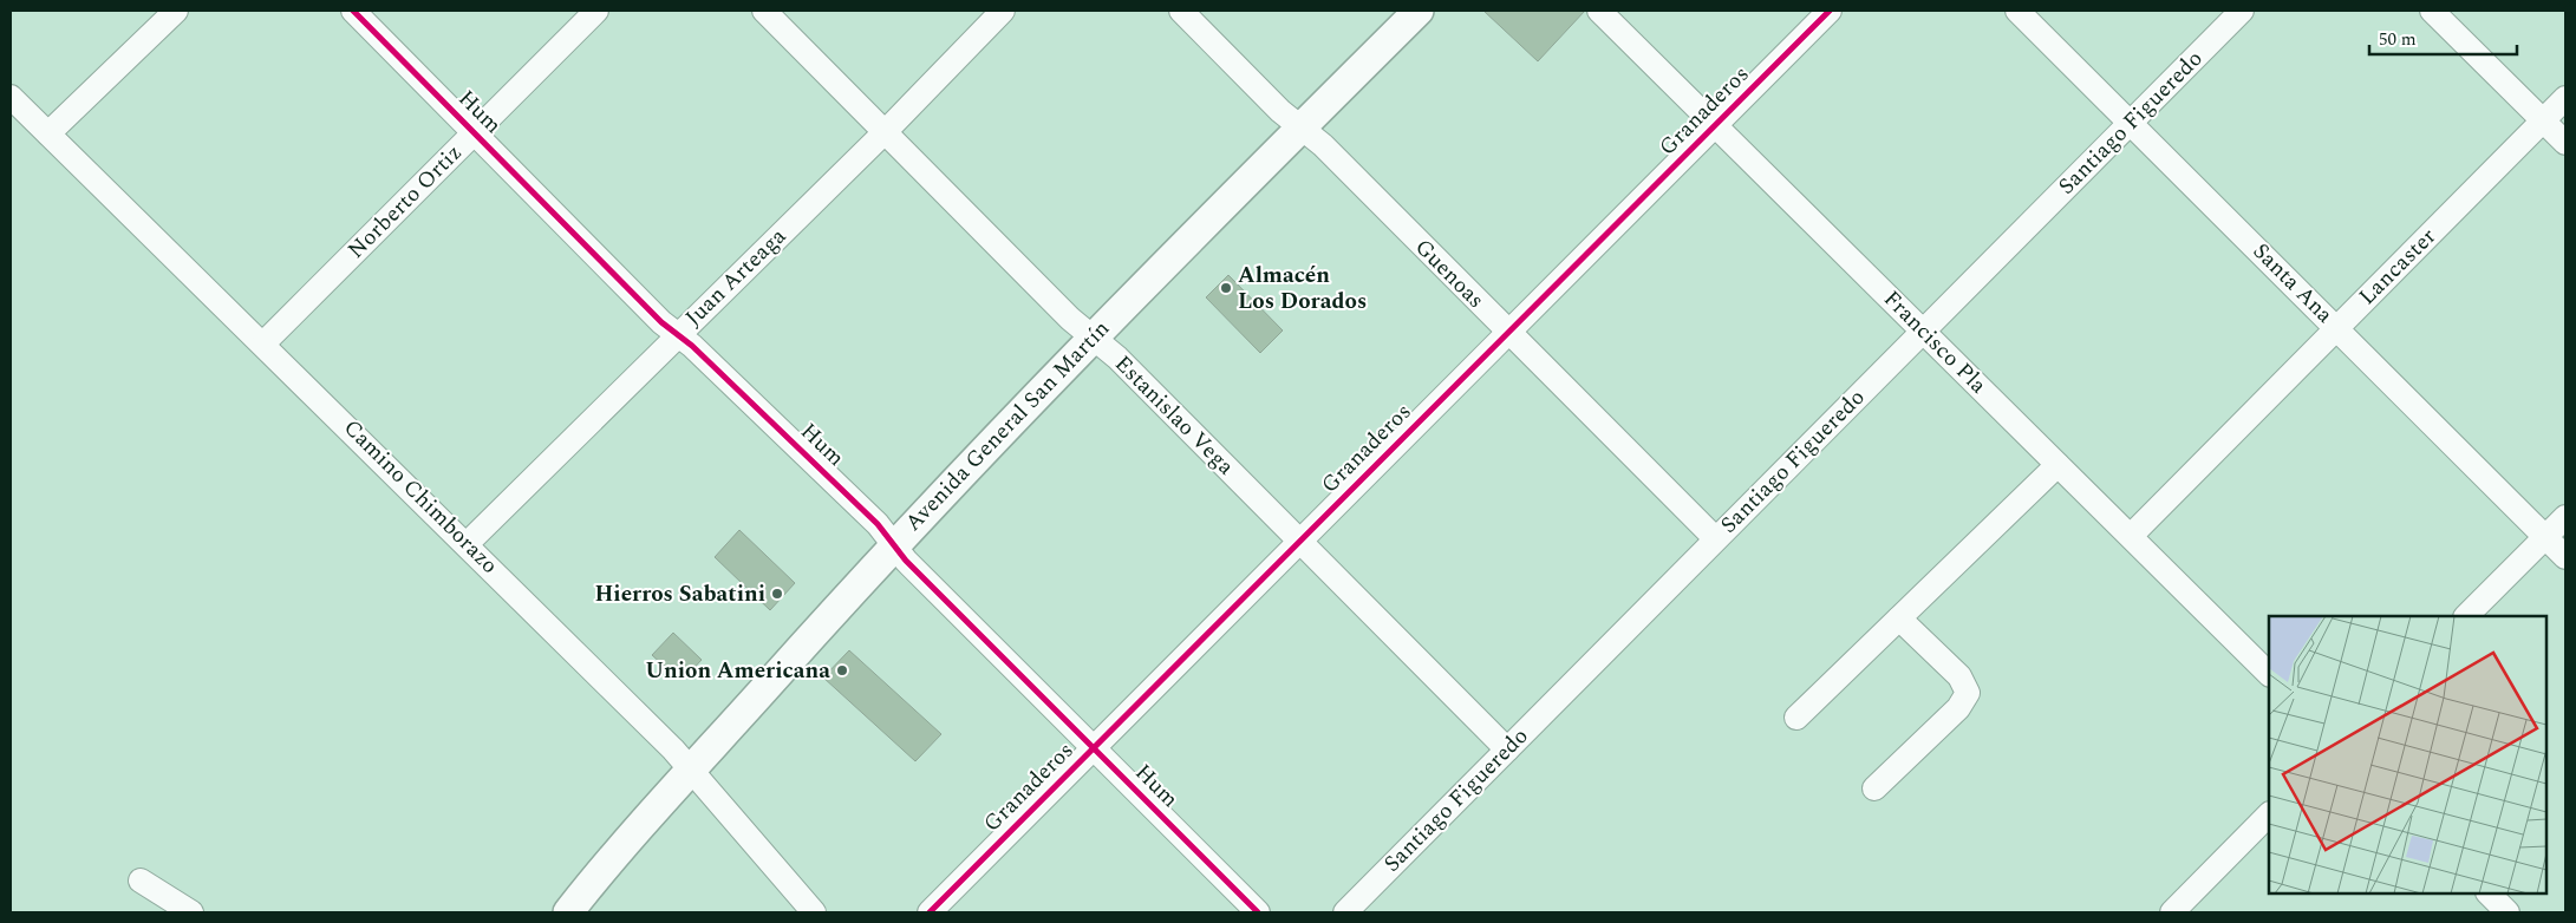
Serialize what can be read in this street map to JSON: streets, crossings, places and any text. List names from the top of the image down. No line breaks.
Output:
{"streets":{"main road":["Avenida General San Martín"],"street":["Granaderos","Hum","Santiago Figueredo","Norberto Ortiz","Lancaster","Guenoas","Juan Arteaga","Santa Ana","Francisco Pla","Estanislao Vega","Camino Chimborazo"]},"crossings":[["Granaderos","Hum"],["Granaderos","Guenoas"],["Granaderos","Francisco Pla"],["Granaderos","Estanislao Vega"],["Hum","Norberto Ortiz"],["Hum","Juan Arteaga"],["Hum","Avenida General San Martín"],["Santiago Figueredo","Guenoas"],["Santiago Figueredo","Santa Ana"],["Santiago Figueredo","Francisco Pla"],["Santiago Figueredo","Estanislao Vega"],["Norberto Ortiz","Camino Chimborazo"],["Lancaster","Santa Ana"],["Lancaster","Francisco Pla"],["Guenoas","Avenida General San Martín"],["Juan Arteaga","Estanislao Vega"],["Juan Arteaga","Camino Chimborazo"],["Estanislao Vega","Avenida General San Martín"],["Avenida General San Martín","Camino Chimborazo"]],"places":["Almacén Los Dorados","Hierros Sabatini","Union Americana"],"scale_bar":"50 m"}
